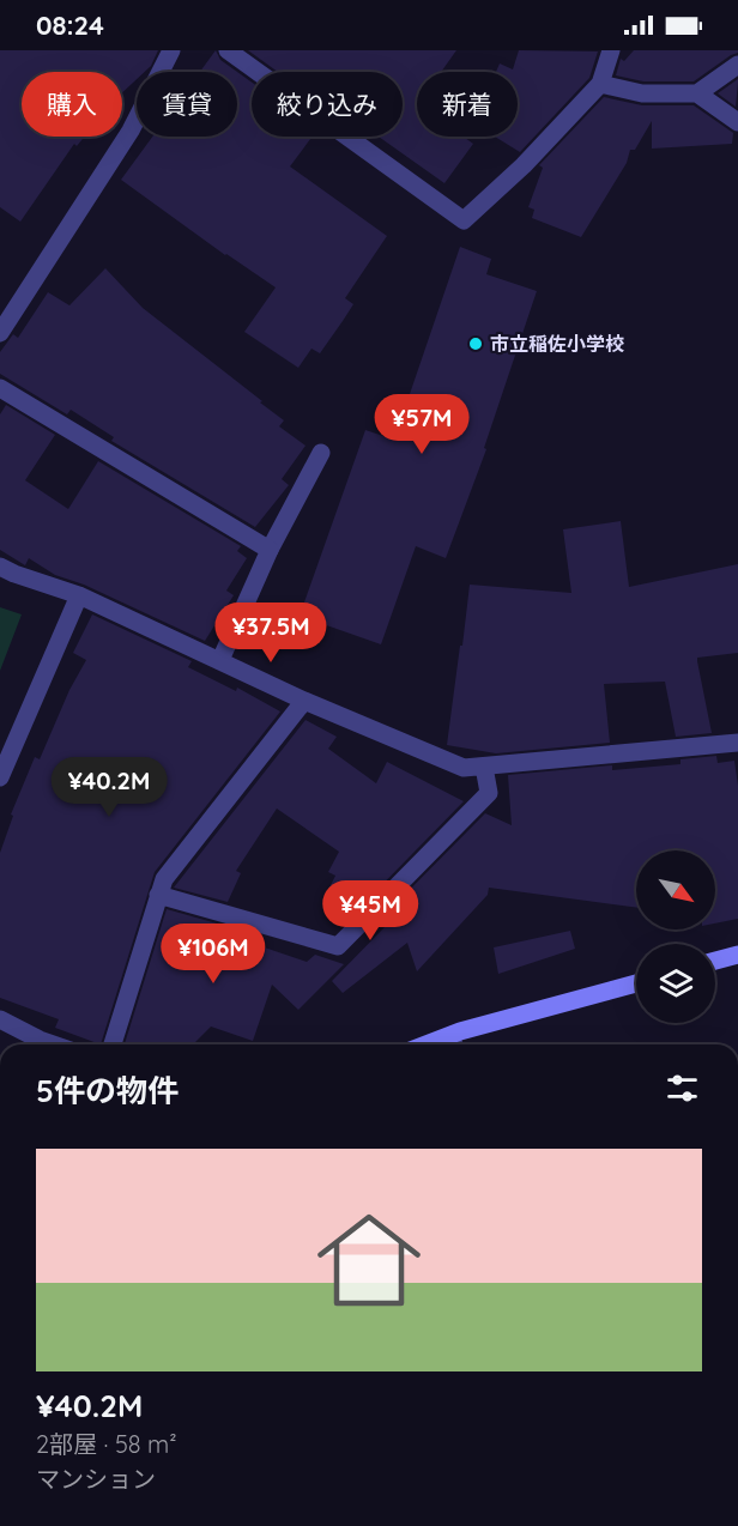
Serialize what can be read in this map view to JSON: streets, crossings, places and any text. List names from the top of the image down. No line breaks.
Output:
{"places":["市立稲佐小学校"],"north":"bottom right","page":{"status":"08:24","chip":["購入","賃貸","絞り込み","新着"],"price":["¥57M","¥37.5M","¥40.2M","¥45M","¥106M"],"heading":"5件の物件","list":[{"name":"¥40.2M","note":"2部屋 · 58 m² · マンション"}]}}
